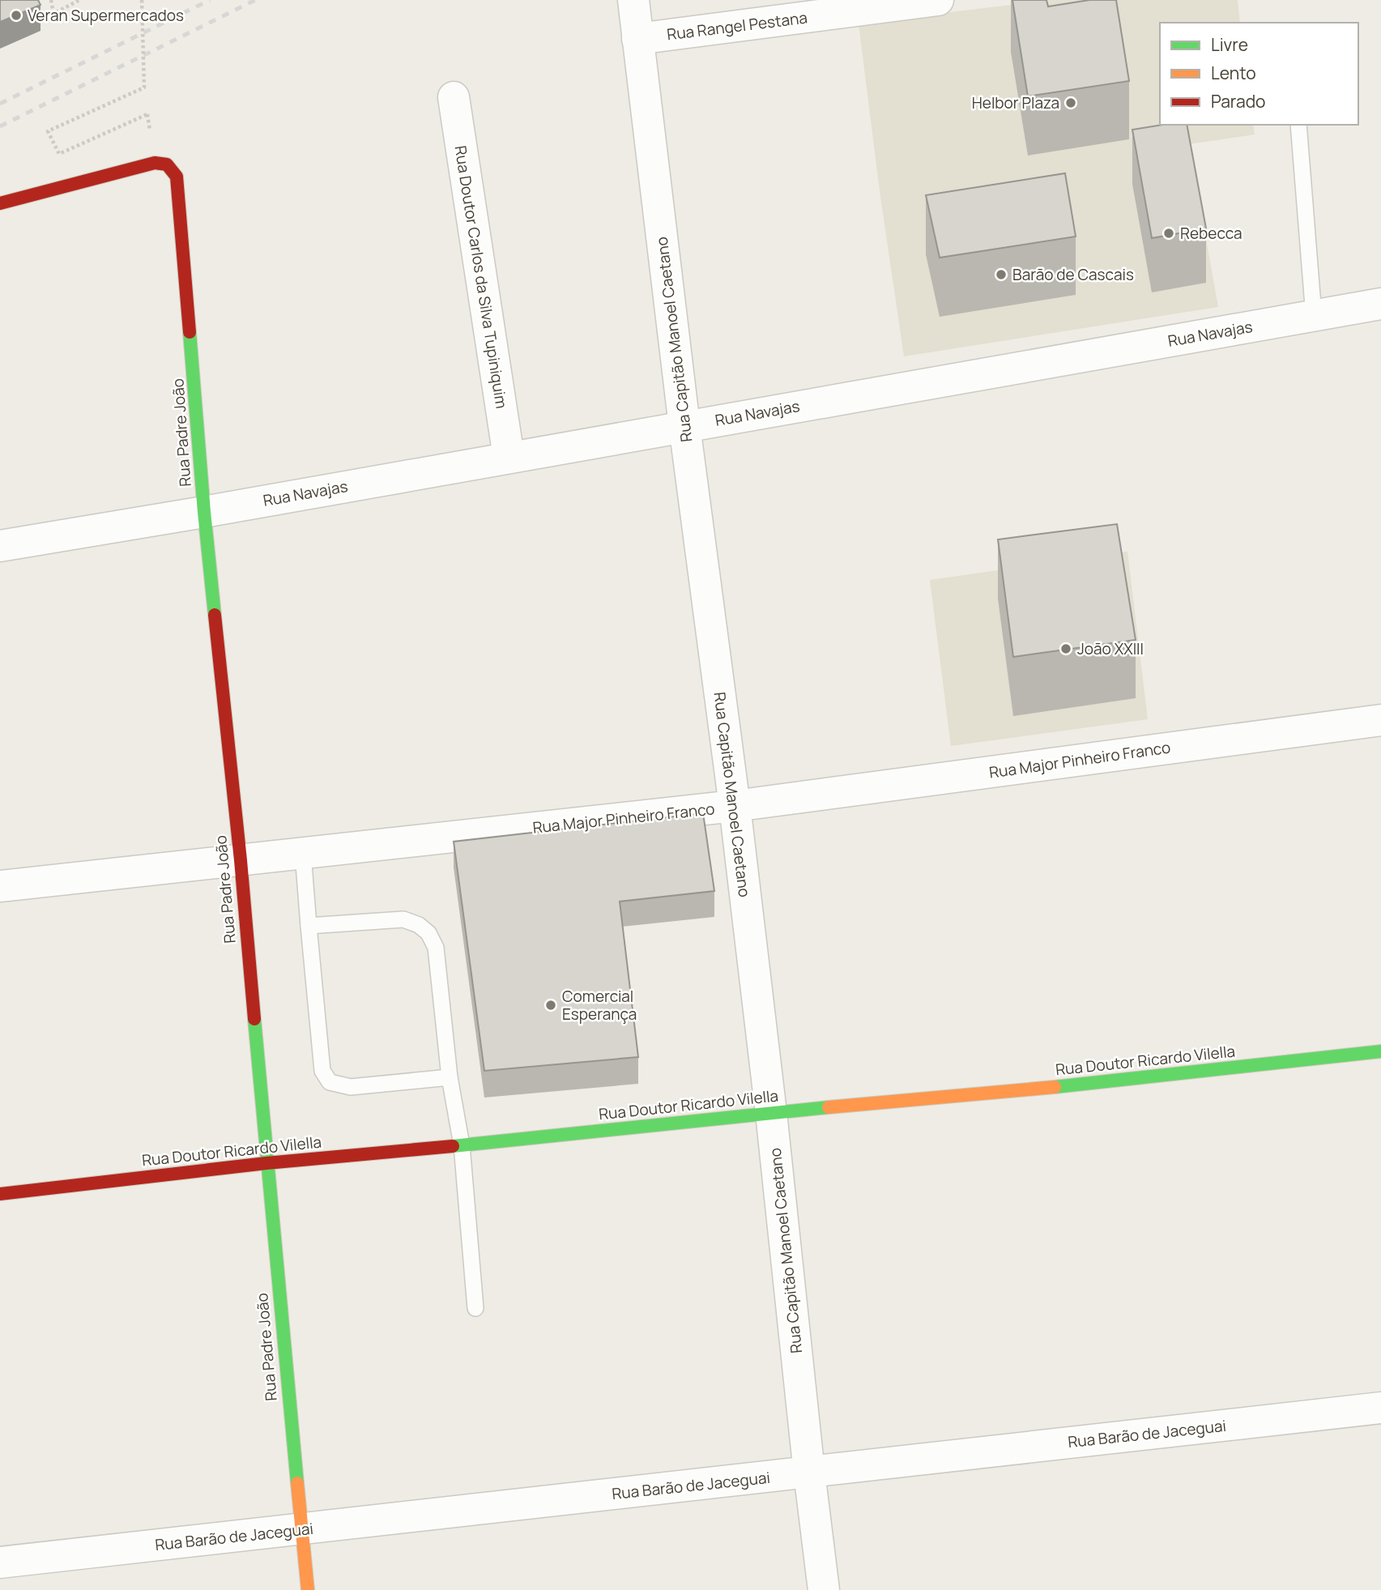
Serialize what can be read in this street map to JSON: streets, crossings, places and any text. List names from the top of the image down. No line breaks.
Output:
{"streets":{"street":["Rua Rangel Pestana","Rua Doutor Carlos da Silva Tupiniquim","Rua Navajas","Rua Capitão Manoel Caetano","Rua Padre João","Rua Major Pinheiro Franco","Rua Doutor Ricardo Vilella","Rua Barão de Jaceguai"]},"crossings":[["Rua Rangel Pestana","Rua Capitão Manoel Caetano"],["Rua Doutor Carlos da Silva Tupiniquim","Rua Navajas"],["Rua Navajas","Rua Capitão Manoel Caetano"],["Rua Navajas","Rua Padre João"],["Rua Capitão Manoel Caetano","Rua Major Pinheiro Franco"],["Rua Capitão Manoel Caetano","Rua Doutor Ricardo Vilella"],["Rua Capitão Manoel Caetano","Rua Barão de Jaceguai"],["Rua Padre João","Rua Major Pinheiro Franco"],["Rua Padre João","Rua Doutor Ricardo Vilella"],["Rua Padre João","Rua Barão de Jaceguai"]],"places":["Veran Supermercados","Helbor Plaza","Rebecca","Barão de Cascais","João XXIII","Comercial Esperança"],"legend":["Livre","Lento","Parado"]}
